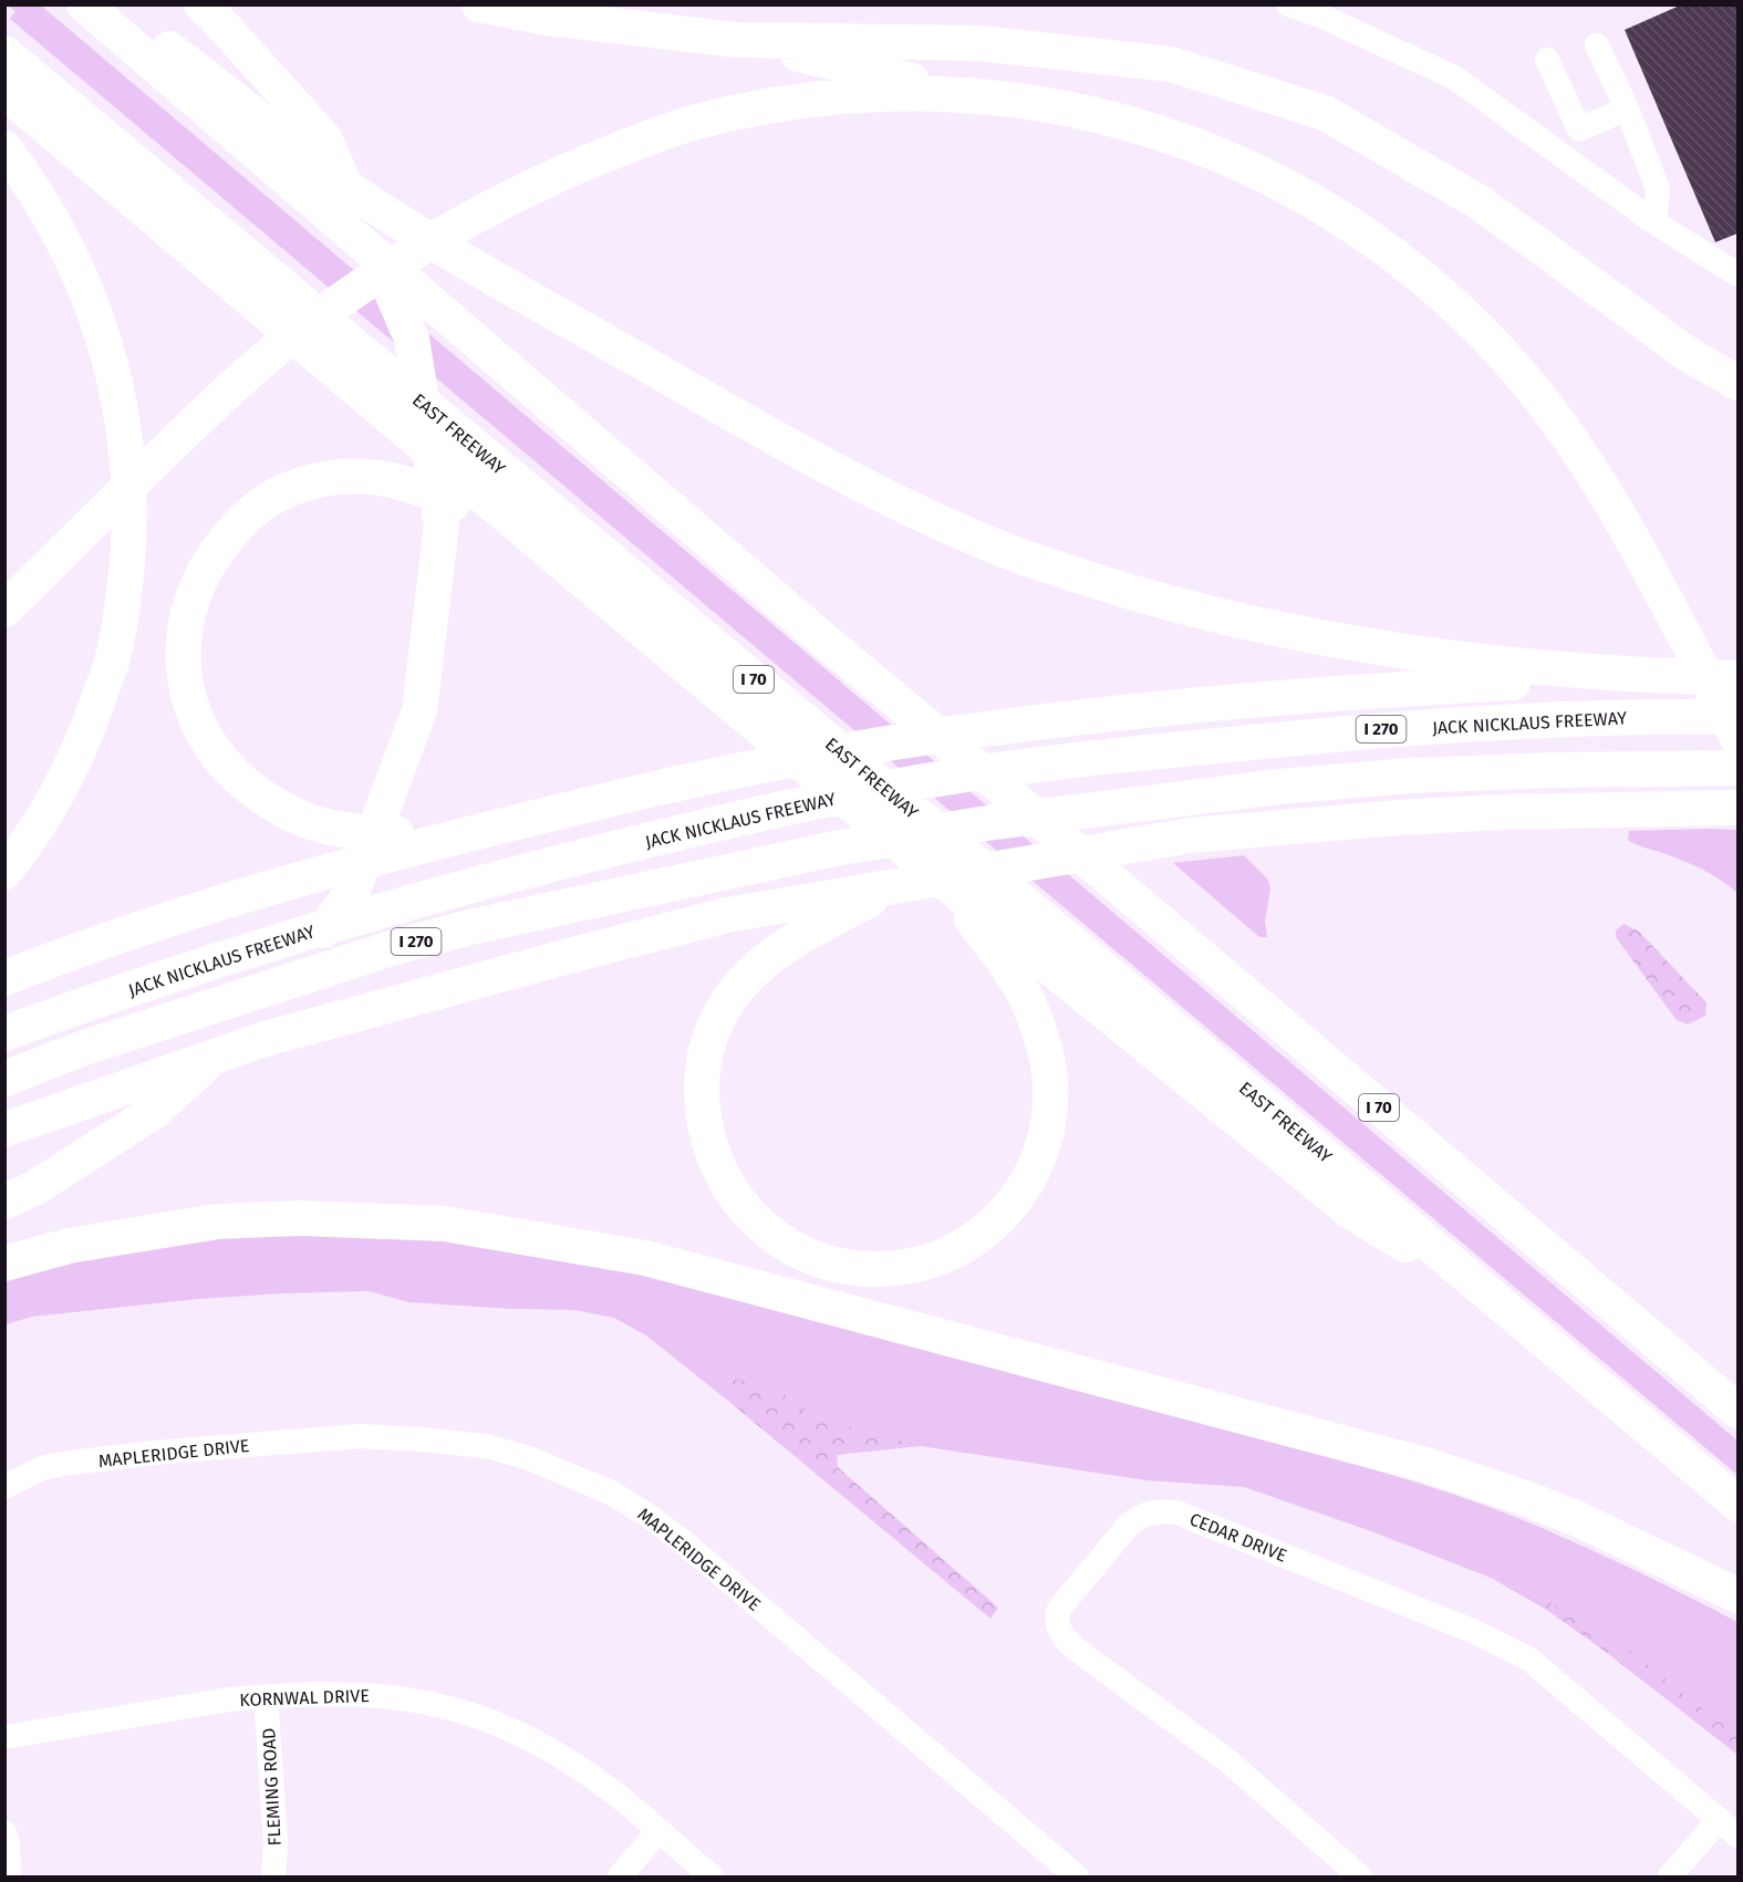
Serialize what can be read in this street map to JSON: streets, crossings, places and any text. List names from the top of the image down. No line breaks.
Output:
{"streets":{"highway":["EAST FREEWAY","I 70","JACK NICKLAUS FREEWAY","I 270"],"street":["MAPLERIDGE DRIVE","CEDAR DRIVE","KORNWAL DRIVE","FLEMING ROAD"]},"crossings":[["KORNWAL DRIVE","FLEMING ROAD"]]}
